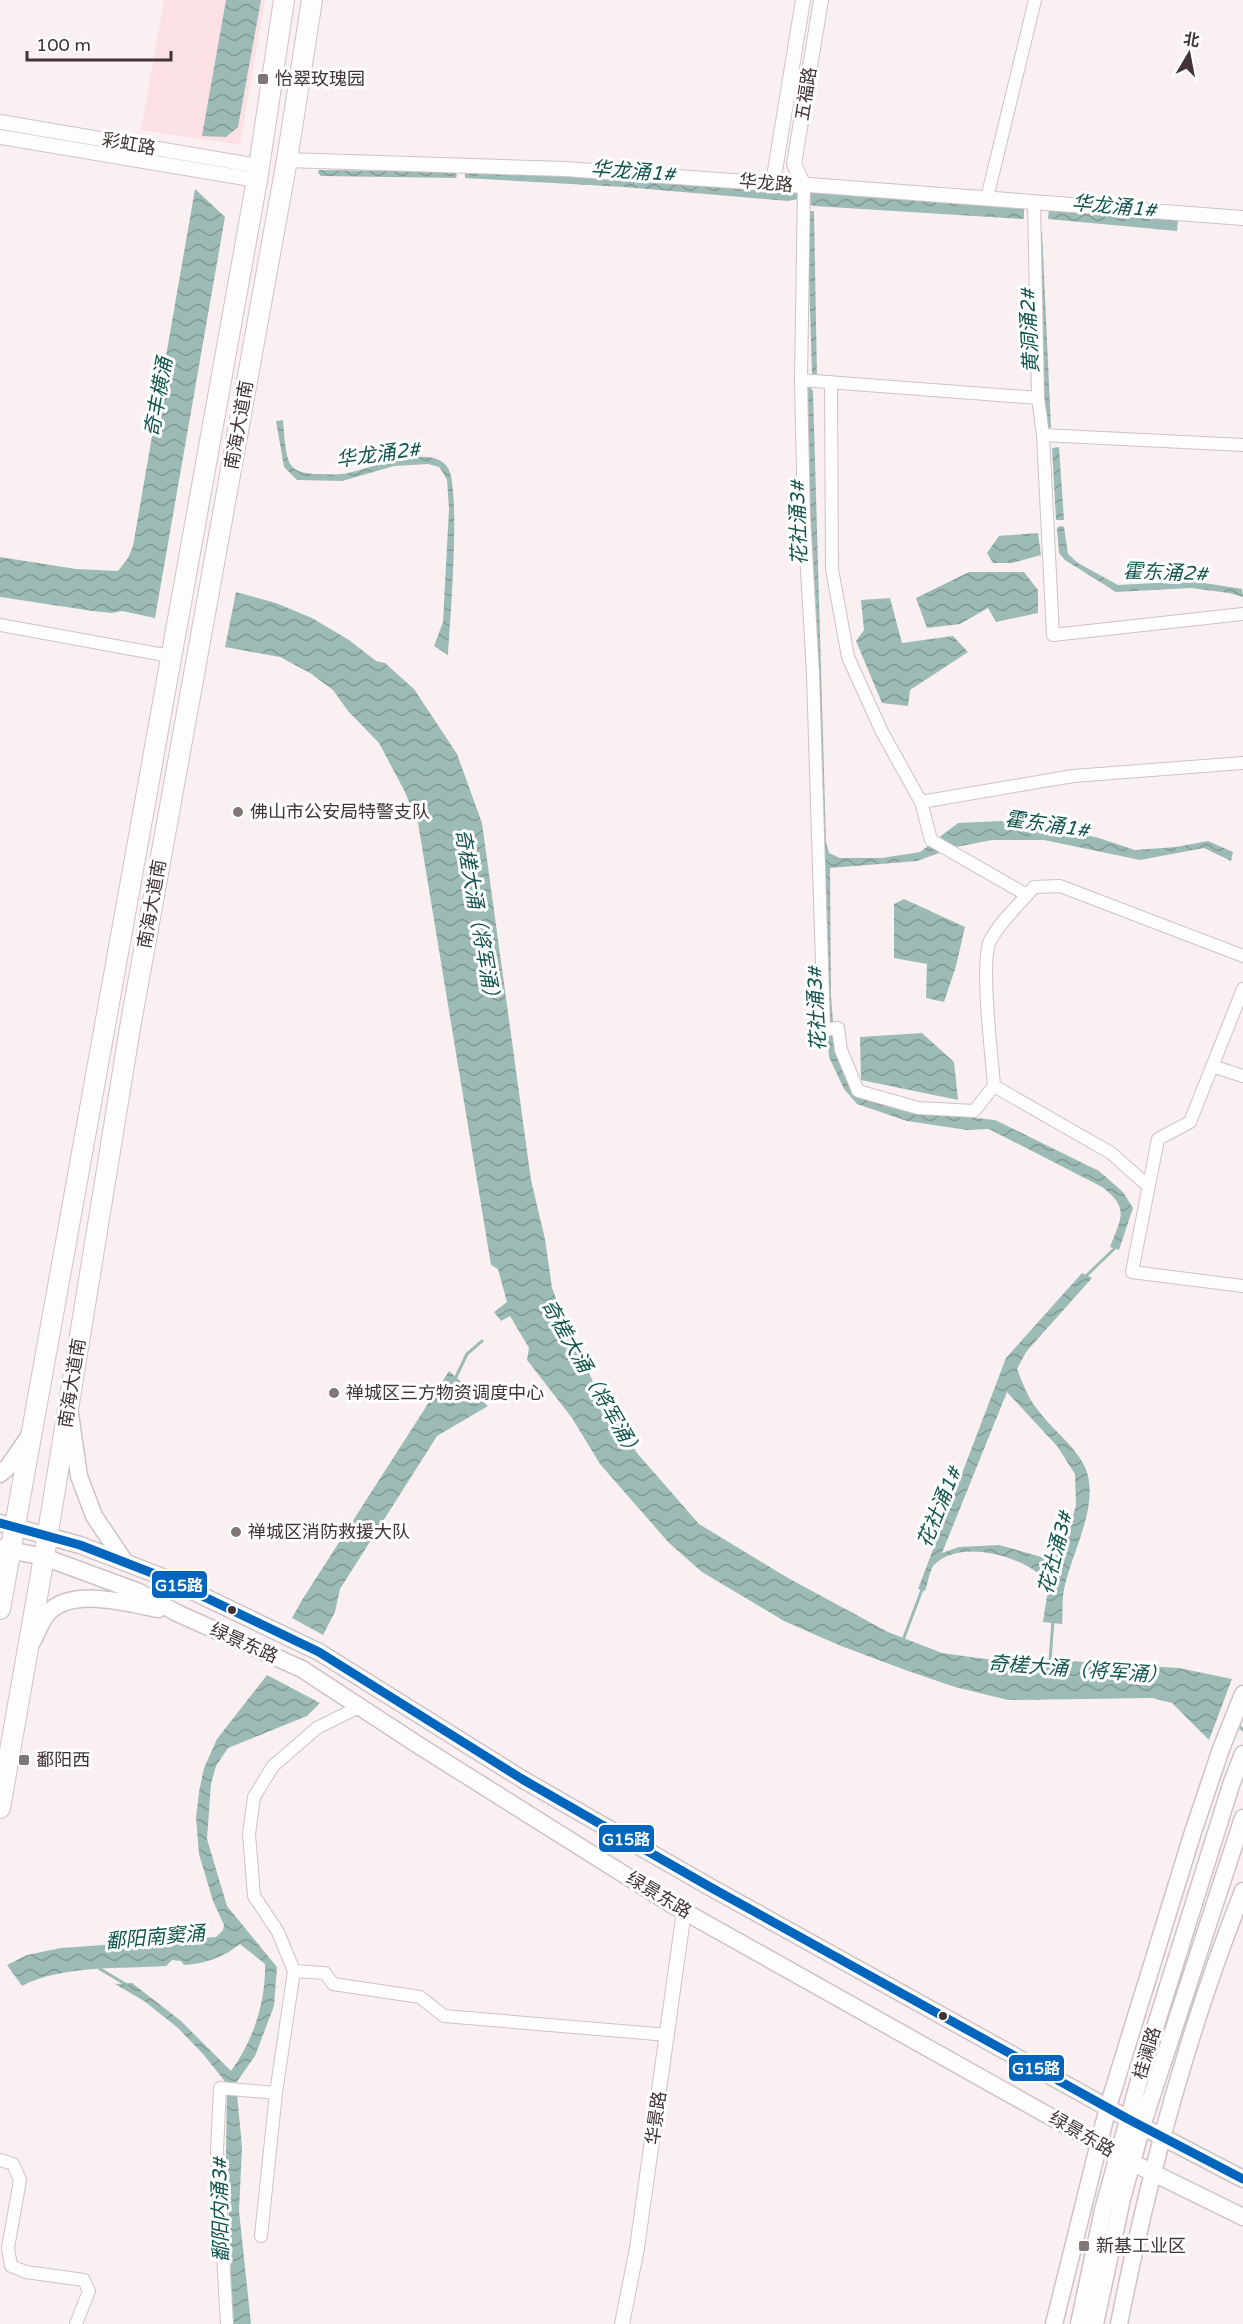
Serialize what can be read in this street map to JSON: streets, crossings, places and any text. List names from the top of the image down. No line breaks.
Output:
{"streets":{"highway":["南海大道南"],"main road":["绿景东路","桂澜路"],"street":["五福路","彩虹路","华龙路","华景路"]},"crossings":[["五福路","华龙路"],["彩虹路","南海大道南"],["华龙路","南海大道南"],["南海大道南","绿景东路"],["绿景东路","桂澜路"],["绿景东路","华景路"]],"water":["华龙涌1#","黄洞涌2#","奇丰横涌","华龙涌2#","花社涌3#","霍东涌2#","霍东涌1#","奇槎大涌（将军涌）","花社涌1#","鄱阳南窦涌","鄱阳内涌3#"],"places":{"transit":["怡翠玫瑰园","鄱阳西","新基工业区"],"other":["佛山市公安局特警支队","禅城区三方物资调度中心","禅城区消防救援大队"]},"lines":["transit line G15路"],"scale_bar":"100 m","north":"top"}
